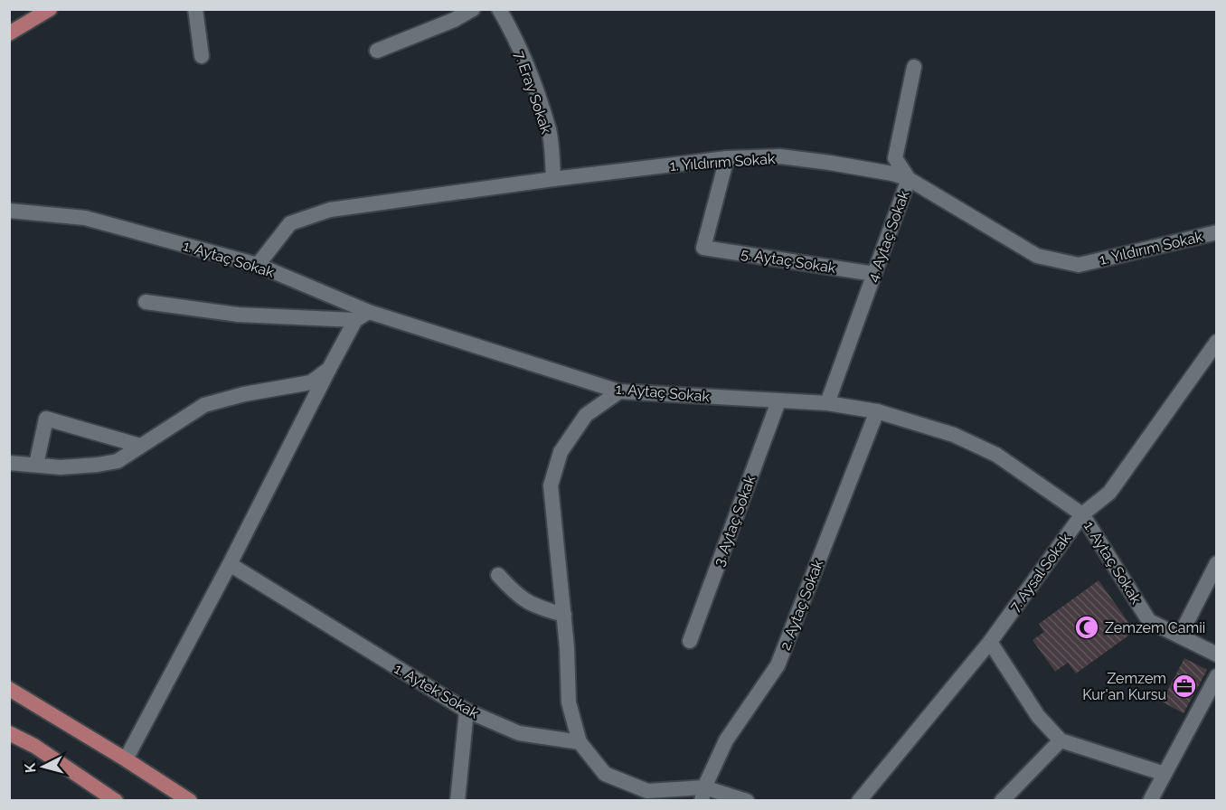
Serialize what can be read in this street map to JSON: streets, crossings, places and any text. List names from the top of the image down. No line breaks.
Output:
{"streets":{"street":["7. Eray Sokak","1. Yıldırım Sokak","4. Aytaç Sokak","1. Aytaç Sokak","5. Aytaç Sokak","3. Aytaç Sokak","7. Aysal Sokak","2. Aytaç Sokak","1. Aytek Sokak"]},"crossings":[["7. Eray Sokak","1. Yıldırım Sokak"],["1. Yıldırım Sokak","4. Aytaç Sokak"],["1. Yıldırım Sokak","1. Aytaç Sokak"],["1. Yıldırım Sokak","5. Aytaç Sokak"],["4. Aytaç Sokak","1. Aytaç Sokak"],["4. Aytaç Sokak","5. Aytaç Sokak"],["1. Aytaç Sokak","3. Aytaç Sokak"],["1. Aytaç Sokak","7. Aysal Sokak"],["1. Aytaç Sokak","2. Aytaç Sokak"]],"places":{"mosque":["Zemzem Camii"],"office":["Zemzem Kur'an Kursu"]},"north":"left"}
